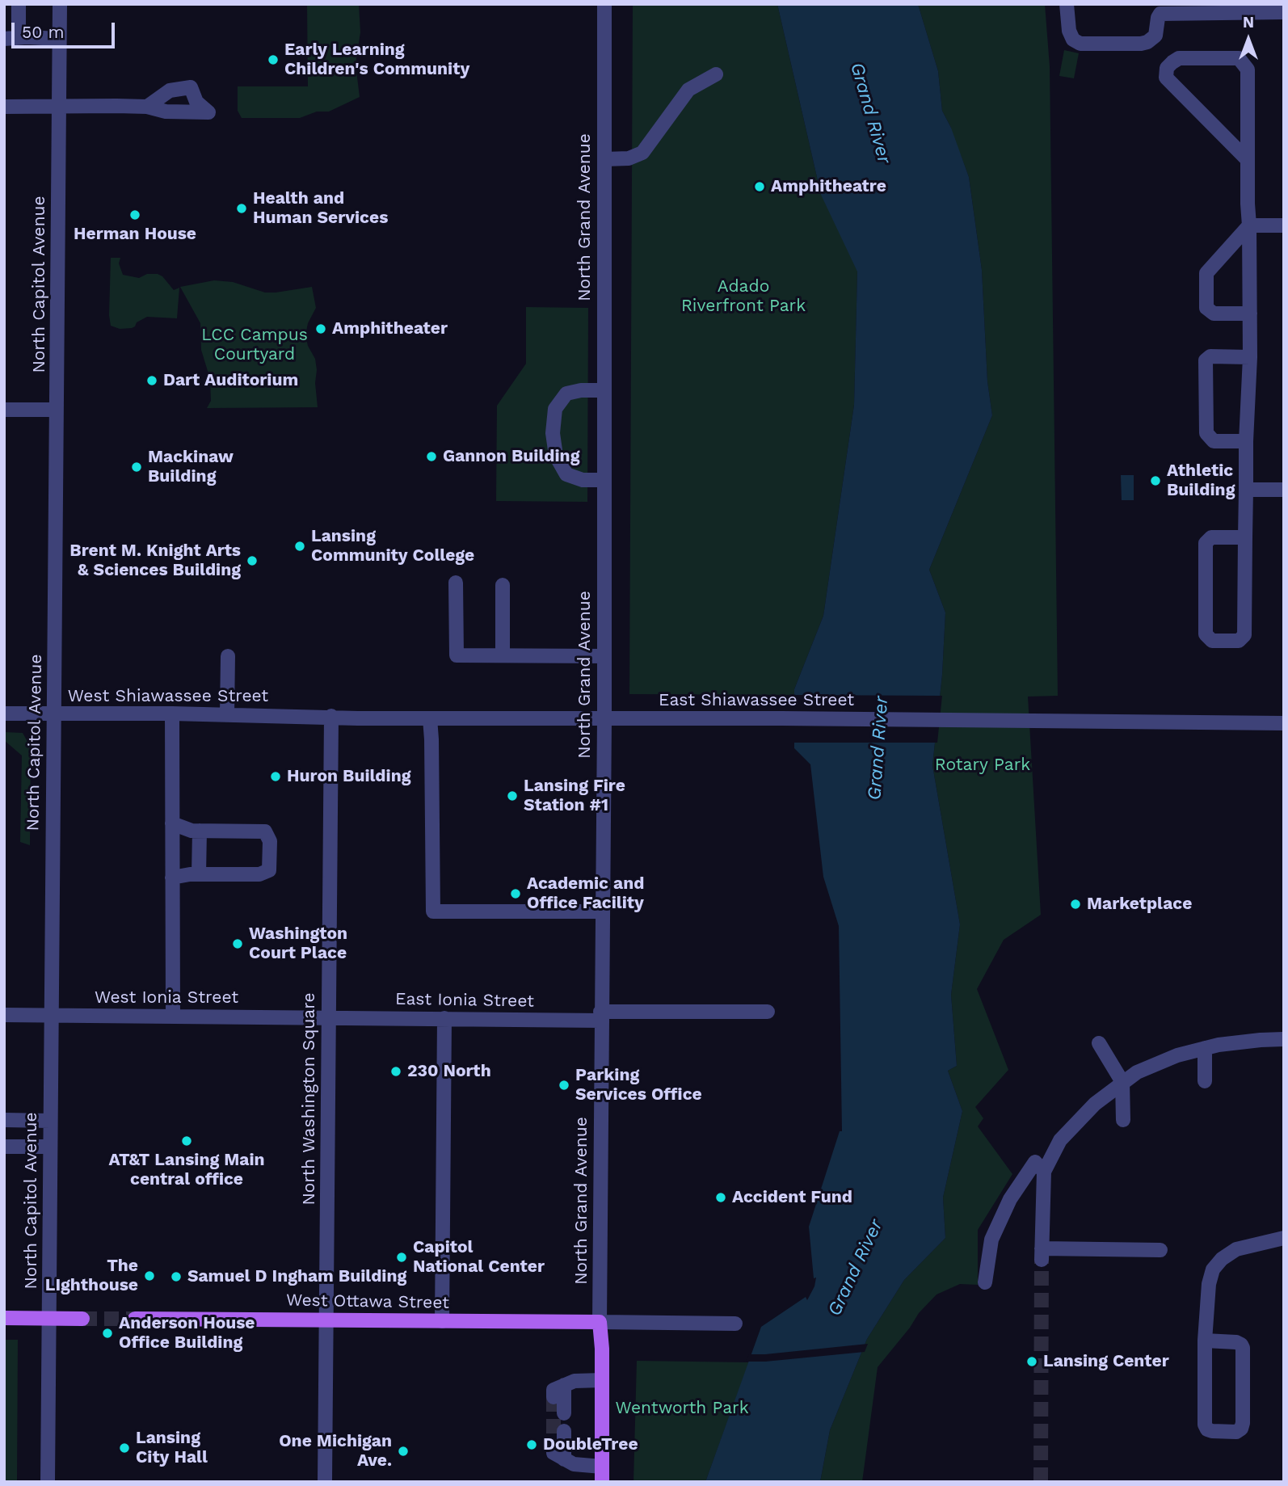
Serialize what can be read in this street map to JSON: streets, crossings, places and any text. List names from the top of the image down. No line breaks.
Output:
{"streets":{"main road":["North Grand Avenue","West Ottawa Street"],"street":["North Capitol Avenue","West Shiawassee Street","East Shiawassee Street","West Ionia Street","East Ionia Street","North Washington Square"]},"crossings":[["North Grand Avenue","East Shiawassee Street"],["North Grand Avenue","East Ionia Street"],["North Grand Avenue","West Ottawa Street"],["North Capitol Avenue","West Shiawassee Street"],["North Capitol Avenue","West Ionia Street"],["West Shiawassee Street","East Shiawassee Street"],["West Shiawassee Street","North Washington Square"],["East Shiawassee Street","North Washington Square"],["West Ionia Street","East Ionia Street"],["West Ionia Street","North Washington Square"],["East Ionia Street","North Washington Square"],["North Washington Square","West Ottawa Street"]],"water":["Grand River"],"parks":["Adado Riverfront Park","LCC Campus Courtyard","Rotary Park","Wentworth Park"],"places":["Early Learning Children's Community","Amphitheatre","Health and Human Services","Herman House","Amphitheater","Dart Auditorium","Gannon Building","Mackinaw Building","Athletic Building","Lansing Community College","Brent M. Knight Arts & Sciences Building","Huron Building","Lansing Fire Station #1","Academic and Office Facility","Marketplace","Washington Court Place","230 North","Parking Services Office","AT&T Lansing Main central office","Accident Fund","Capitol National Center","The LIghthouse","Samuel D Ingham Building","Anderson House Office Building","Lansing Center","DoubleTree","Lansing City Hall","One Michigan Ave."],"scale_bar":"50 m","north":"top"}
